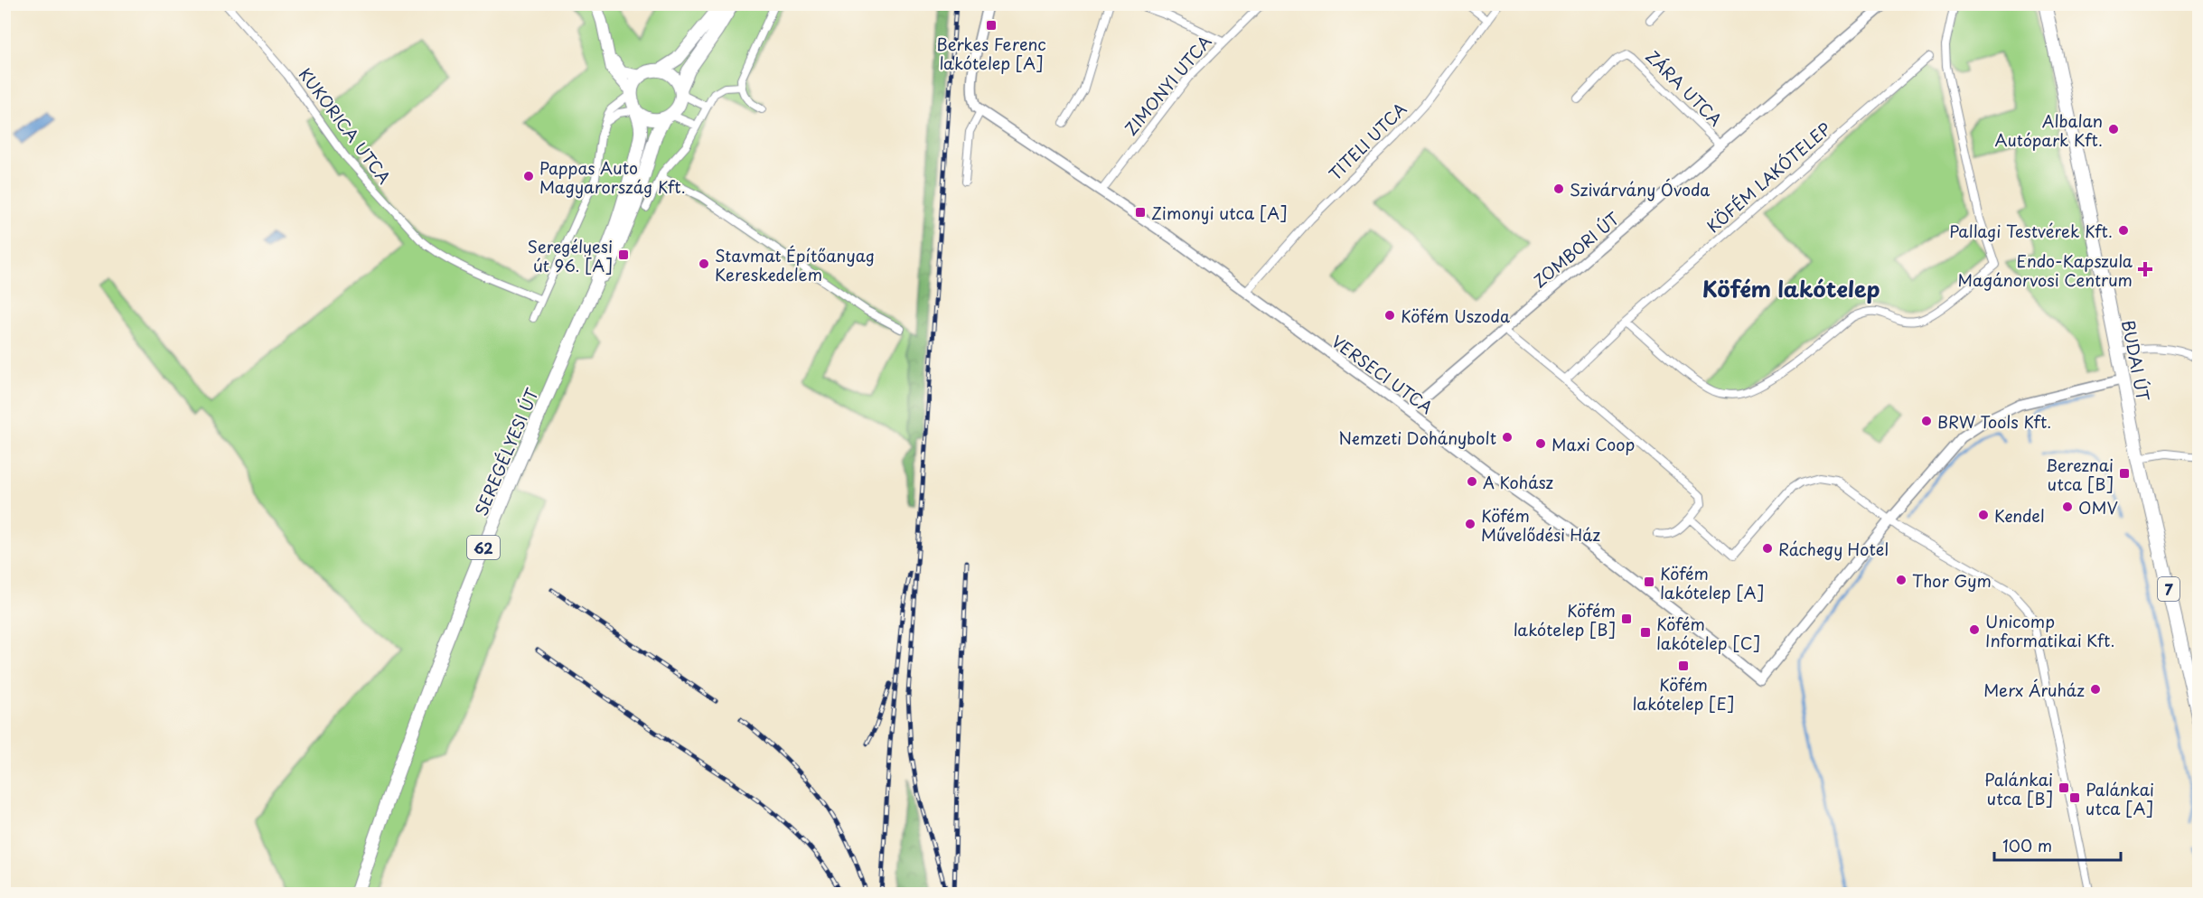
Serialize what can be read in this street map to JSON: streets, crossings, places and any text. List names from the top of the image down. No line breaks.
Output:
{"streets":{"main road":["BUDAI ÚT","SEREGÉLYESI ÚT","62","7"],"street":["ZIMONYI UTCA","ZÁRA UTCA","KUKORICA UTCA","TITELI UTCA","KÖFÉM LAKÓTELEP","ZOMBORI ÚT","VERSECI UTCA"]},"crossings":[["ZIMONYI UTCA","VERSECI UTCA"],["ZÁRA UTCA","ZOMBORI ÚT"],["TITELI UTCA","VERSECI UTCA"],["ZOMBORI ÚT","VERSECI UTCA"],["SEREGÉLYESI ÚT","62"]],"districts":["Köfém lakótelep"],"places":{"transit":["Berkes Ferenc lakótelep [A]","Zimonyi utca [A]","Seregélyesi út 96. [A]","Bereznai utca [B]","Köfém lakótelep [A]","Köfém lakótelep [B]","Köfém lakótelep [C]","Köfém lakótelep [E]","Palánkai utca [B]","Palánkai utca [A]"],"other":["Albalan Autópark Kft.","Pappas Auto Magyarország Kft.","Szivárvány Óvoda","Pallagi Testvérek Kft.","Stavmat Építőanyag Kereskedelem","Köfém Uszoda","BRW Tools Kft.","Nemzeti Dohánybolt","Maxi Coop","A Kohász","OMV","Kendel","Köfém Művelődési Ház","Ráchegy Hotel","Thor Gym","Unicomp Informatikai Kft.","Merx Áruház"],"health":["Endo-Kapszula Magánorvosi Centrum"]},"scale_bar":"100 m"}
